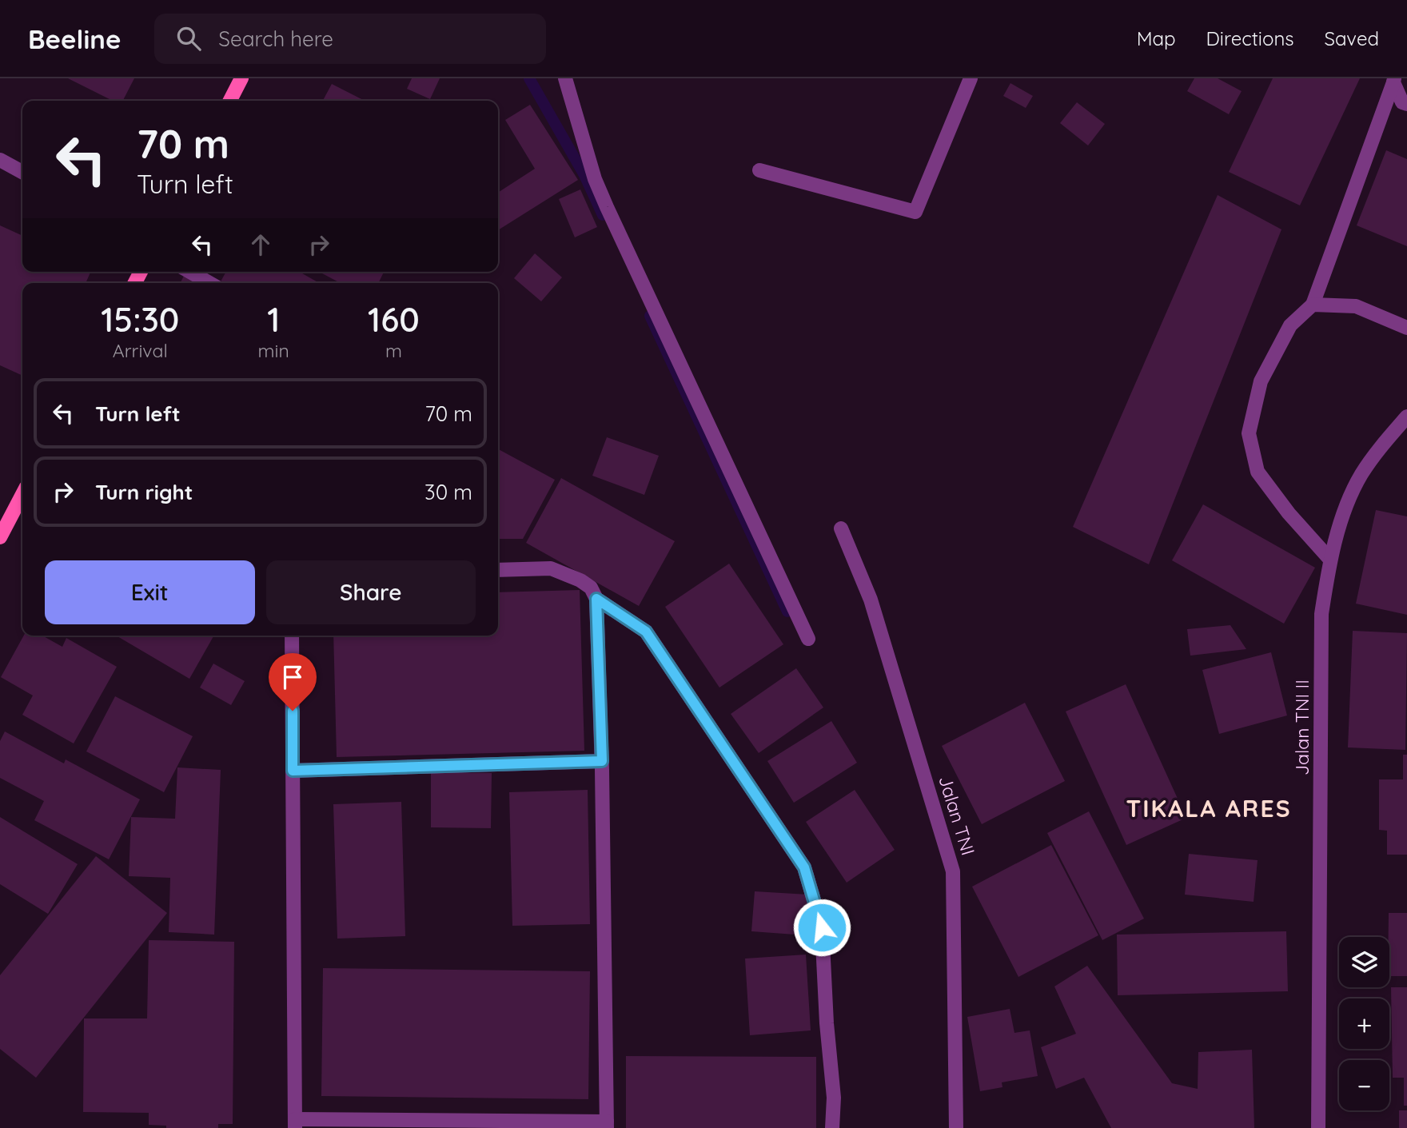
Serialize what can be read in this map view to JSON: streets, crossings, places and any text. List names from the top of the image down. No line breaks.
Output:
{"streets":{"street":["Jalan TNI II","Jalan TNI"]},"districts":["TIKALA ARES"],"page":{"header":"Beeline","search":"Search here","nav":["Map","Directions","Saved"],"turn":["70 m","Turn left"],"eta":["15:30","Arrival","1","min","160","m"],"list":[{"name":"Turn left","value":"70 m"},{"name":"Turn right","value":"30 m"}],"buttons":["Exit","Share"],"map_buttons":["+","−"]}}
